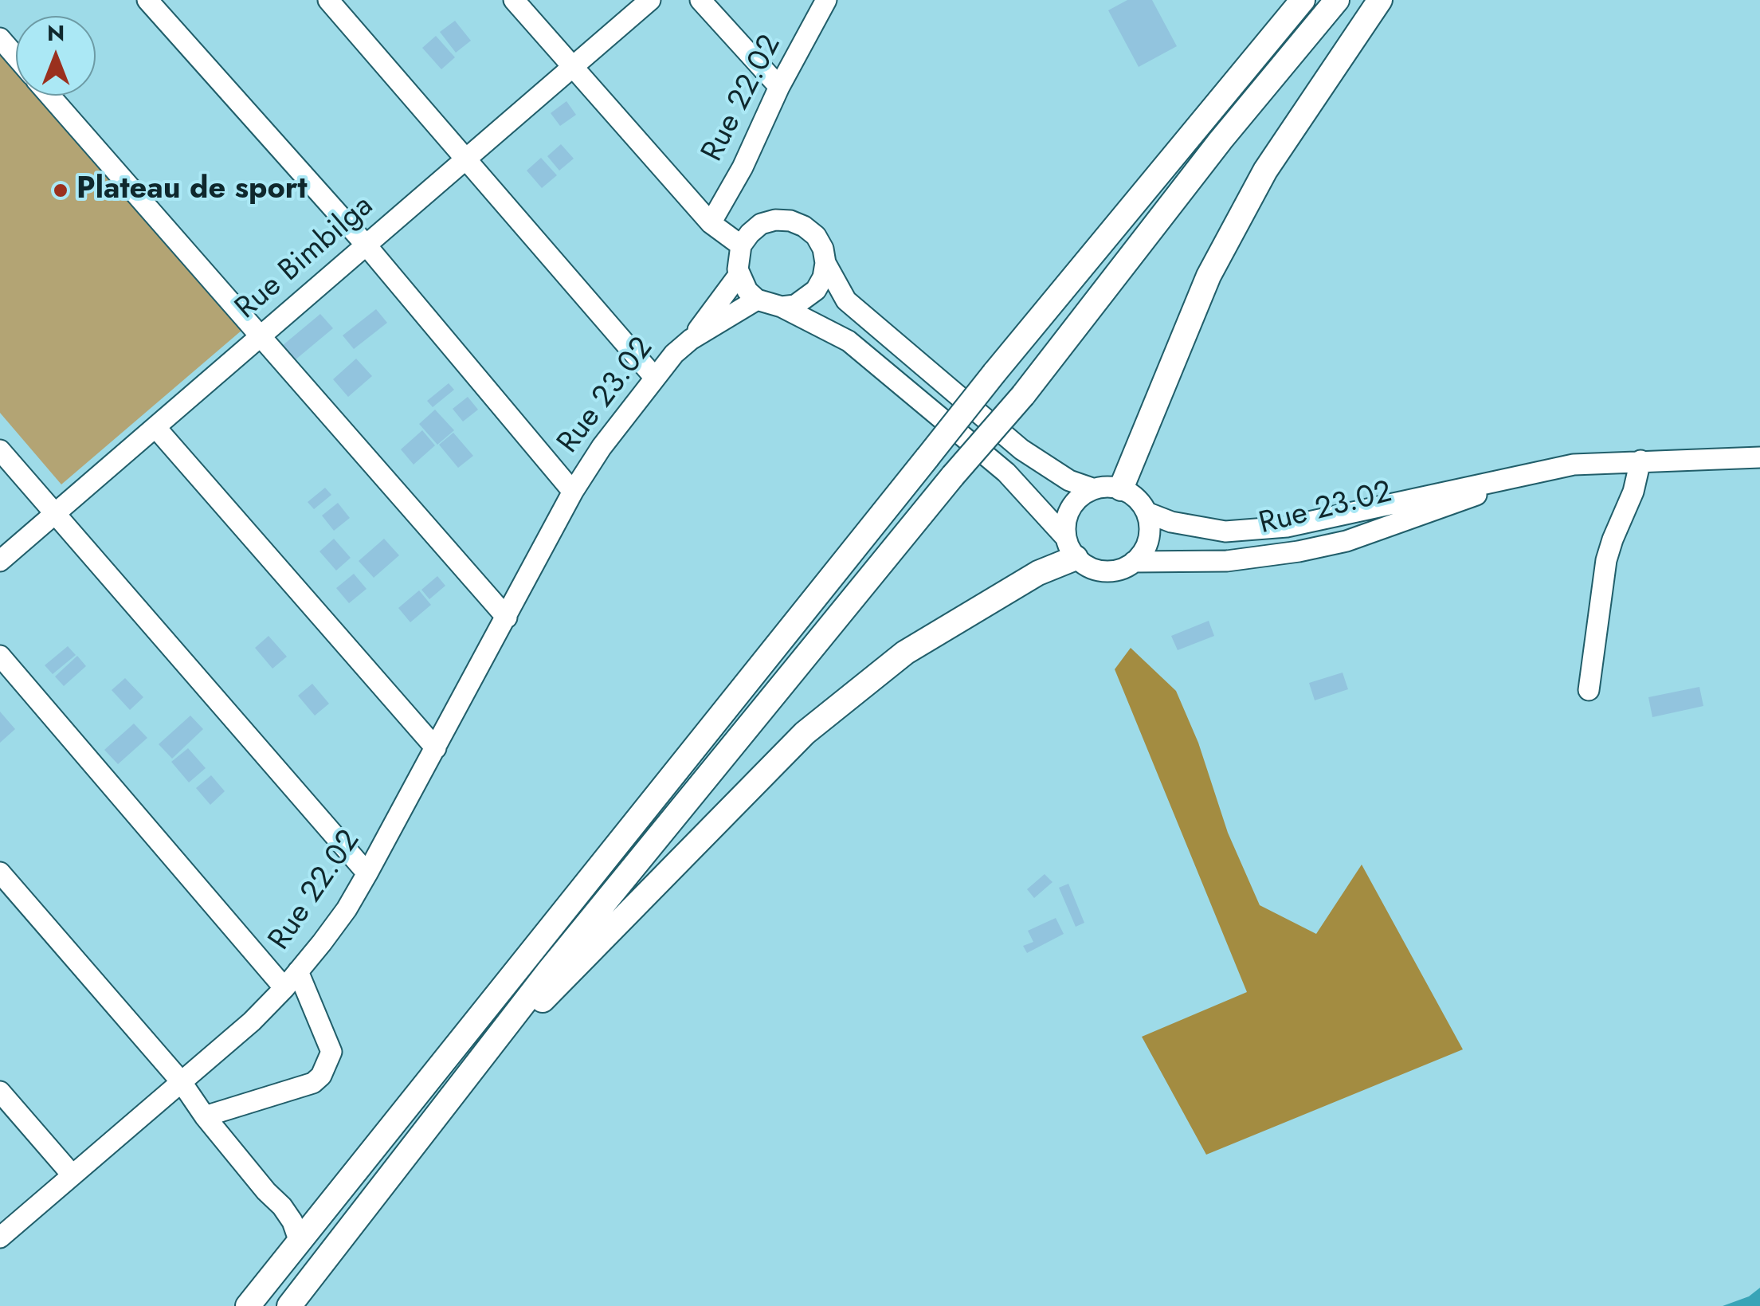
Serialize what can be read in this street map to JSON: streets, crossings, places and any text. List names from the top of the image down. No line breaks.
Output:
{"streets":{"street":["Rue 22.02","Rue Bimbilga","Rue 23.02"]},"crossings":[["Rue 22.02","Rue 23.02"]],"places":["Plateau de sport"],"north":"top"}
